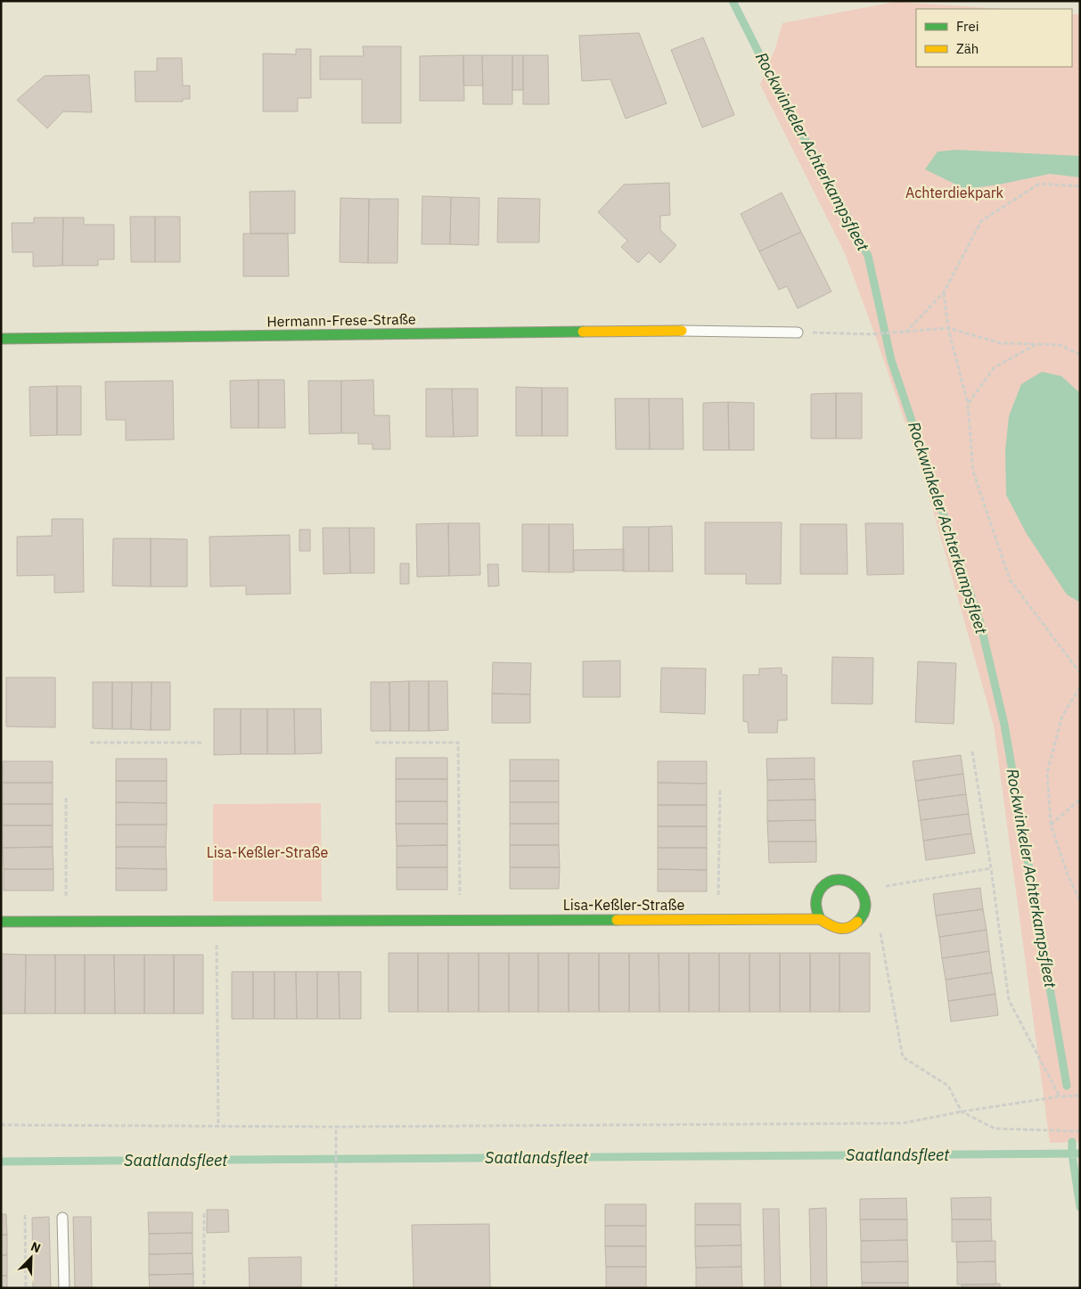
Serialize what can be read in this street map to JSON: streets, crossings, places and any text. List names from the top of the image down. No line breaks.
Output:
{"streets":{"street":["Hermann-Frese-Straße","Lisa-Keßler-Straße"]},"water":["Rockwinkeler Achterkampsfleet","Saatlandsfleet"],"parks":["Achterdiekpark","Lisa-Keßler-Straße"],"legend":["Frei","Zäh"],"north":"top right"}
